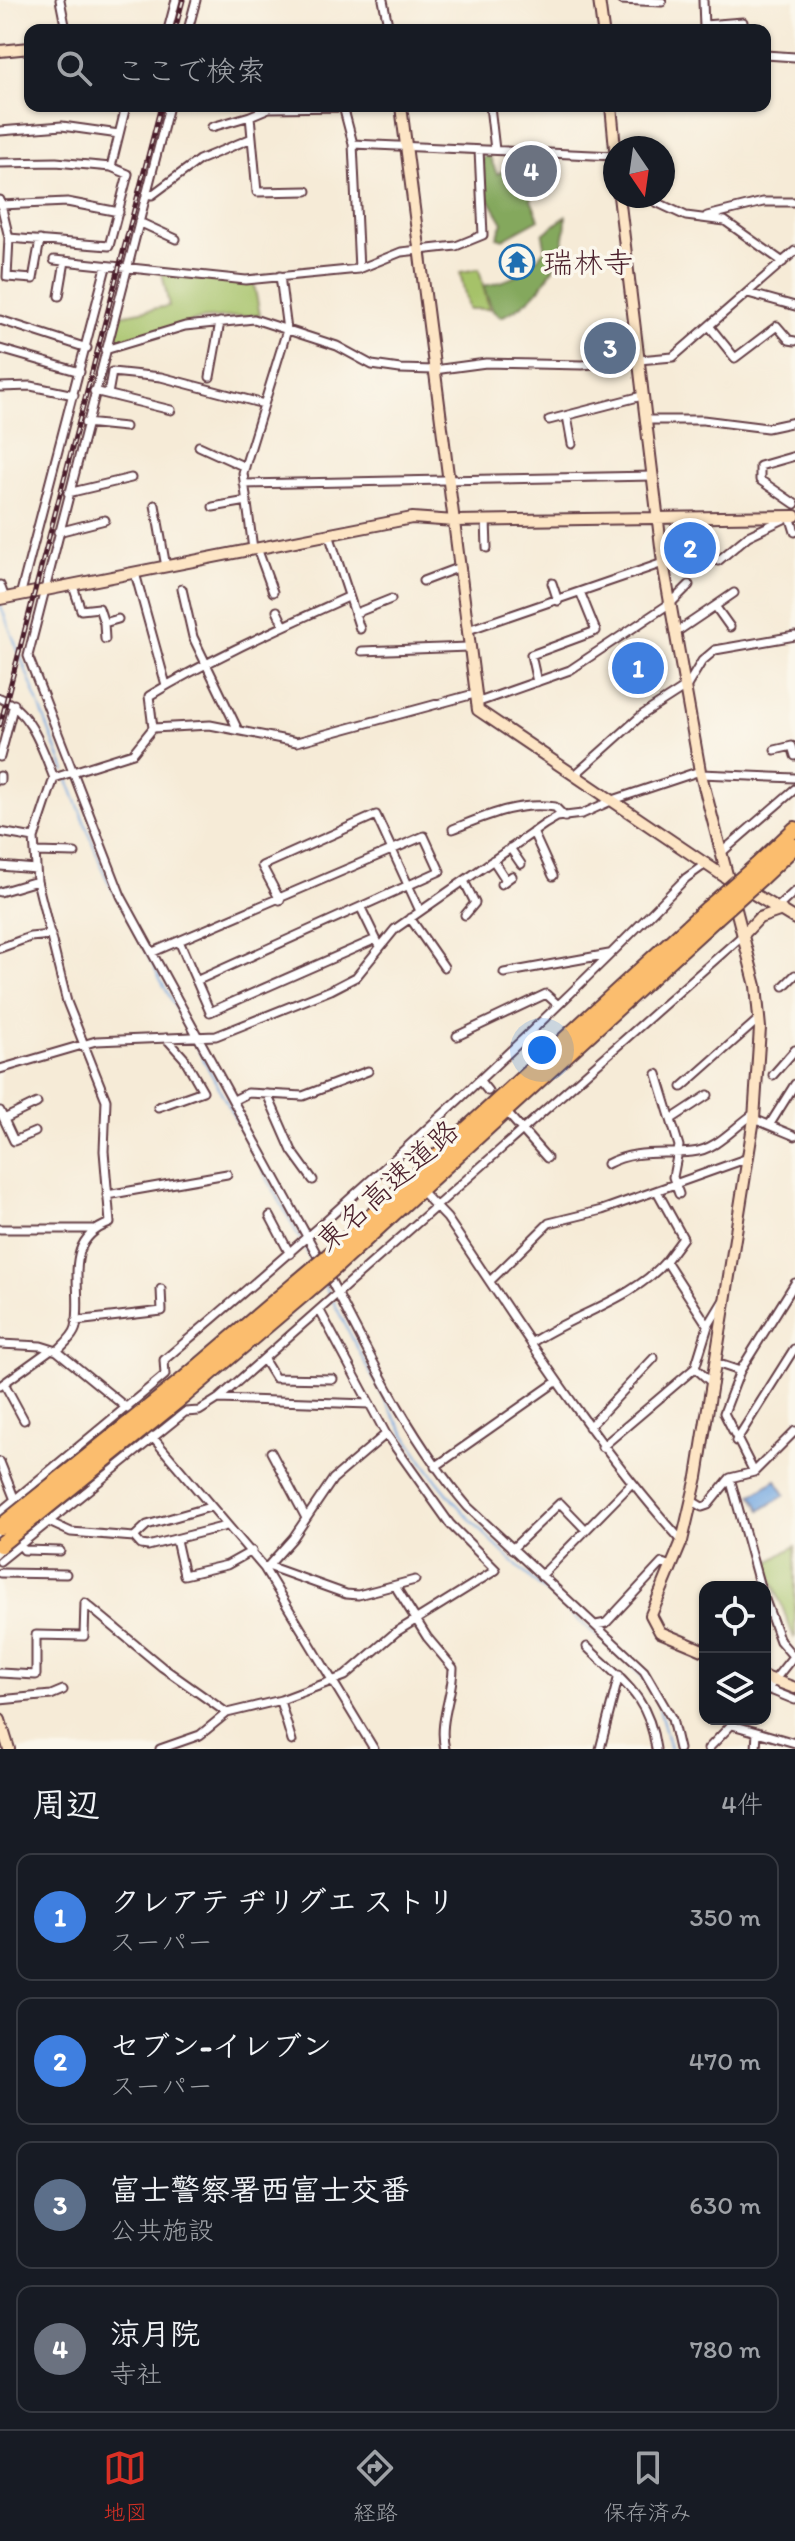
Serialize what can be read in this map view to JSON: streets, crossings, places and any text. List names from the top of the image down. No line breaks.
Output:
{"streets":{"highway":["東名高速道路"]},"places":{"temple":["瑞林寺"]},"north":"bottom","page":{"search":"ここで検索","pins":["4","3","2","1"],"heading":["周辺","4件"],"list":[{"mark":"1","name":"クレアテ ヂリグエ ストリ","note":"スーパー","value":"350 m"},{"mark":"2","name":"セブン-イレブン","note":"スーパー","value":"470 m"},{"mark":"3","name":"富士警察署西富士交番","note":"公共施設","value":"630 m"},{"mark":"4","name":"涼月院","note":"寺社","value":"780 m"}],"nav":["地図","経路","保存済み"]}}
